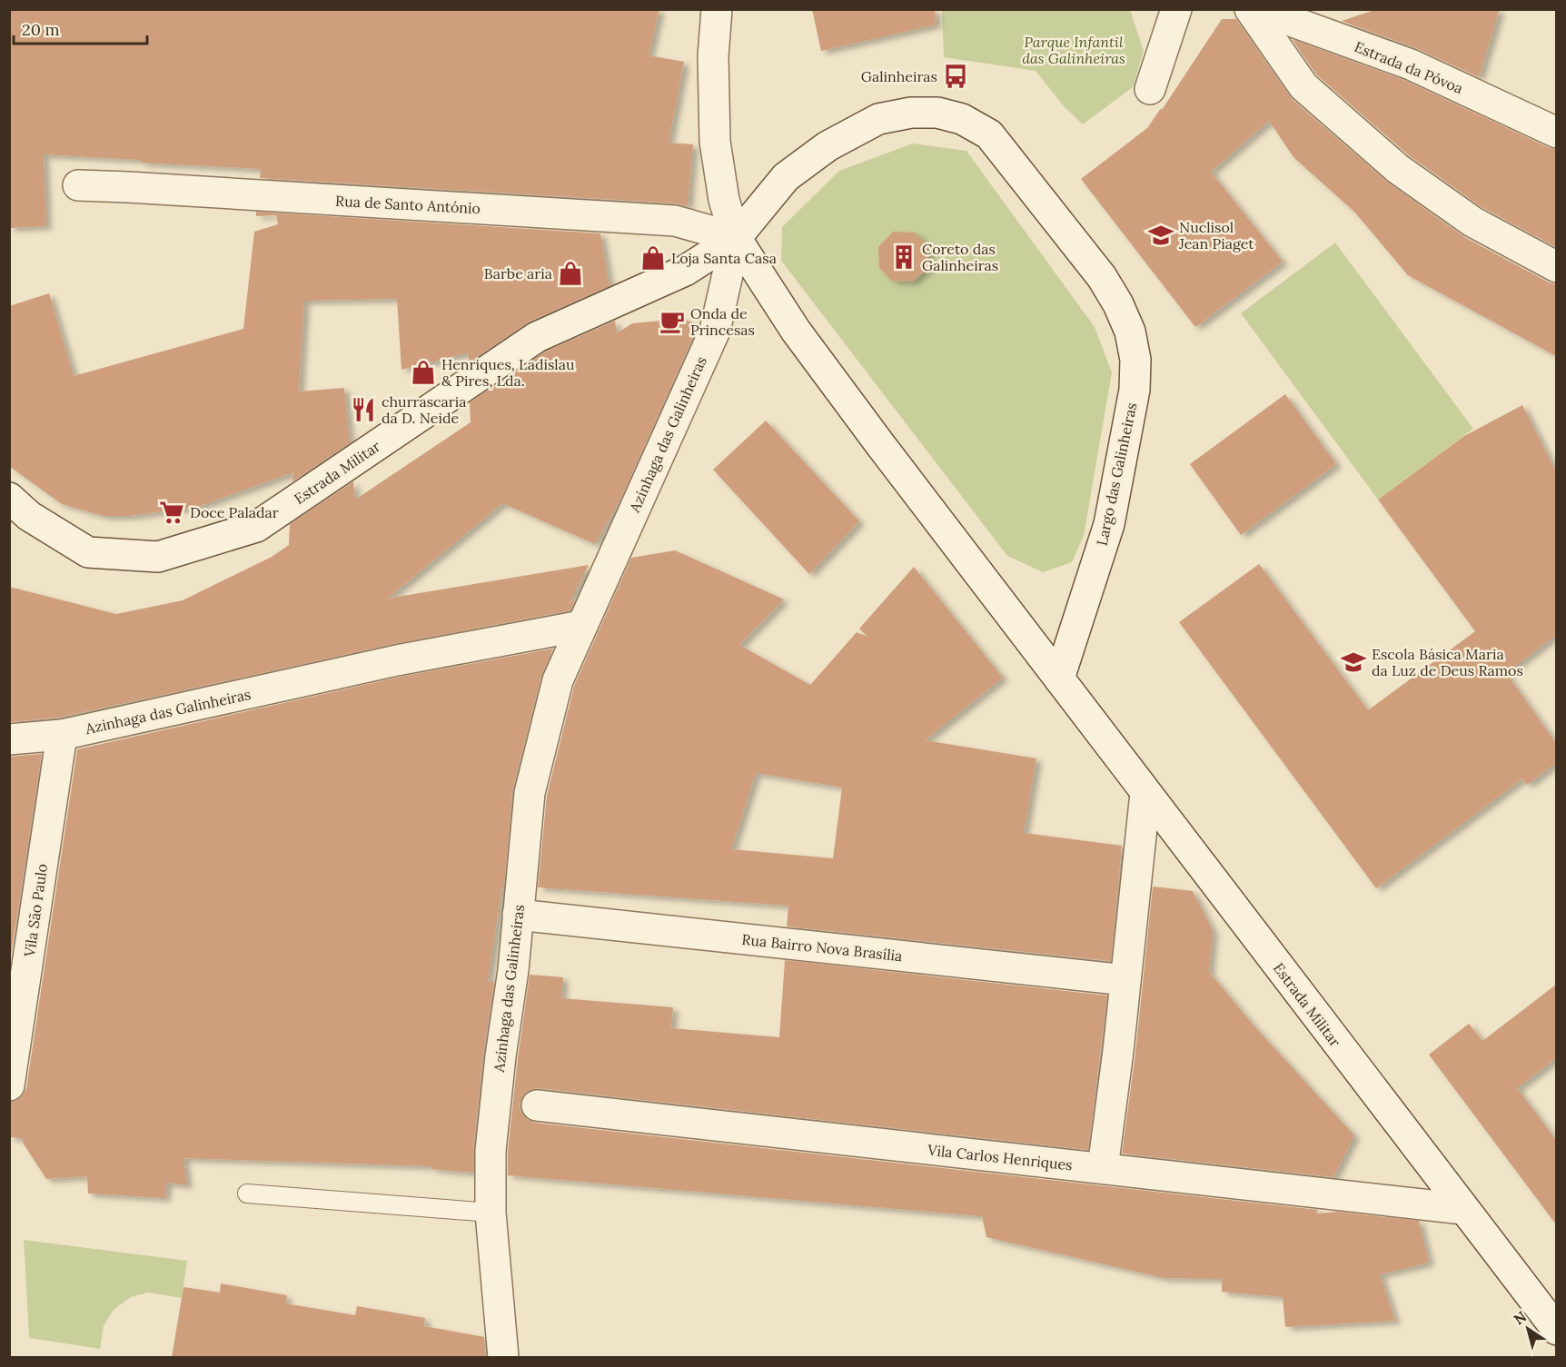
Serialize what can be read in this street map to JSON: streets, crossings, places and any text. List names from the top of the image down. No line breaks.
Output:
{"streets":{"street":["Estrada da Póvoa","Rua de Santo António","Azinhaga das Galinheiras","Estrada Militar","Largo das Galinheiras","Vila São Paulo","Rua Bairro Nova Brasília","Vila Carlos Henriques"]},"crossings":[["Rua de Santo António","Azinhaga das Galinheiras"],["Rua de Santo António","Estrada Militar"],["Rua de Santo António","Largo das Galinheiras"],["Azinhaga das Galinheiras","Estrada Militar"],["Azinhaga das Galinheiras","Largo das Galinheiras"],["Azinhaga das Galinheiras","Vila São Paulo"],["Azinhaga das Galinheiras","Rua Bairro Nova Brasília"],["Estrada Militar","Largo das Galinheiras"],["Estrada Militar","Vila Carlos Henriques"]],"parks":["Parque Infantil das Galinheiras"],"places":{"bus stop":["Galinheiras"],"school or university":["Nuclisol Jean Piaget","Escola Básica Maria da Luz de Deus Ramos"],"building":["Coreto das Galinheiras"],"shop":["Loja Santa Casa","Barbe aria","Henriques, Ladislau & Pires, Lda."],"cafe":["Onda de Princesas"],"restaurant":["churrascaria da D. Neide"],"supermarket":["Doce Paladar"]},"scale_bar":"20 m","north":"top left"}
